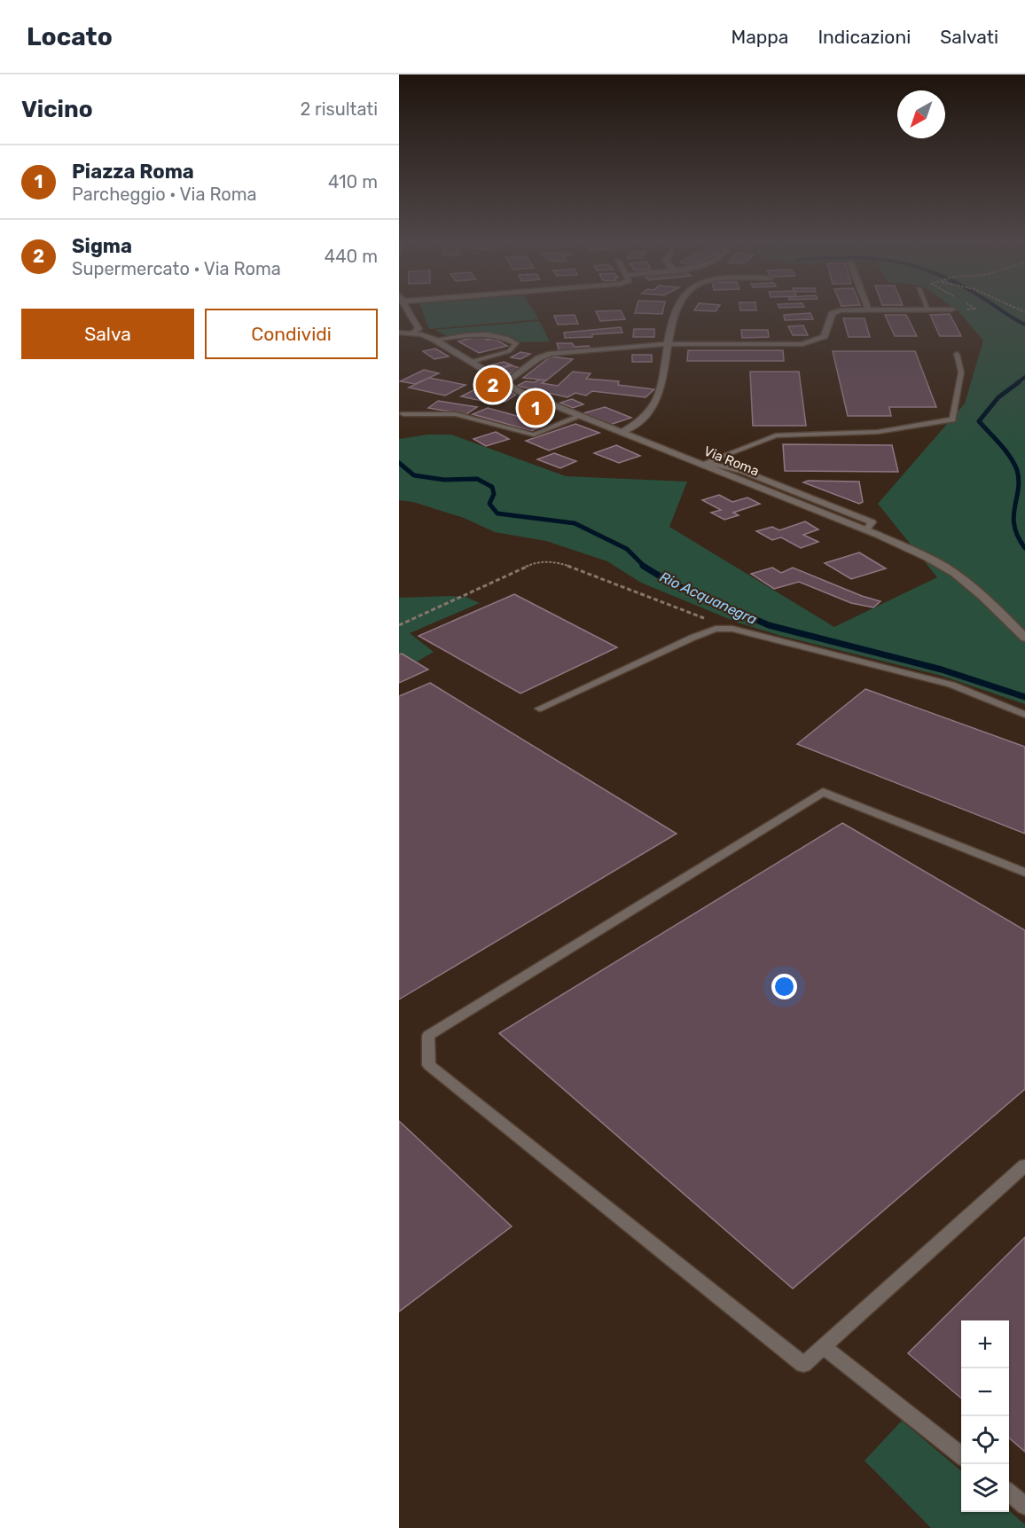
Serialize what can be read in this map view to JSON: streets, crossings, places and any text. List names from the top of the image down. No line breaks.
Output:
{"streets":{"street":["Via Roma"]},"water":["Rio Acquanegra"],"north":"bottom left","page":{"header":"Locato","nav":["Mappa","Indicazioni","Salvati"],"heading":["Vicino","2 risultati"],"list":[{"mark":"1","name":"Piazza Roma","note":"Parcheggio · Via Roma","value":"410 m"},{"mark":"2","name":"Sigma","note":"Supermercato · Via Roma","value":"440 m"}],"buttons":["Salva","Condividi"],"pins":["2","1"],"map_buttons":["+","−"]}}
